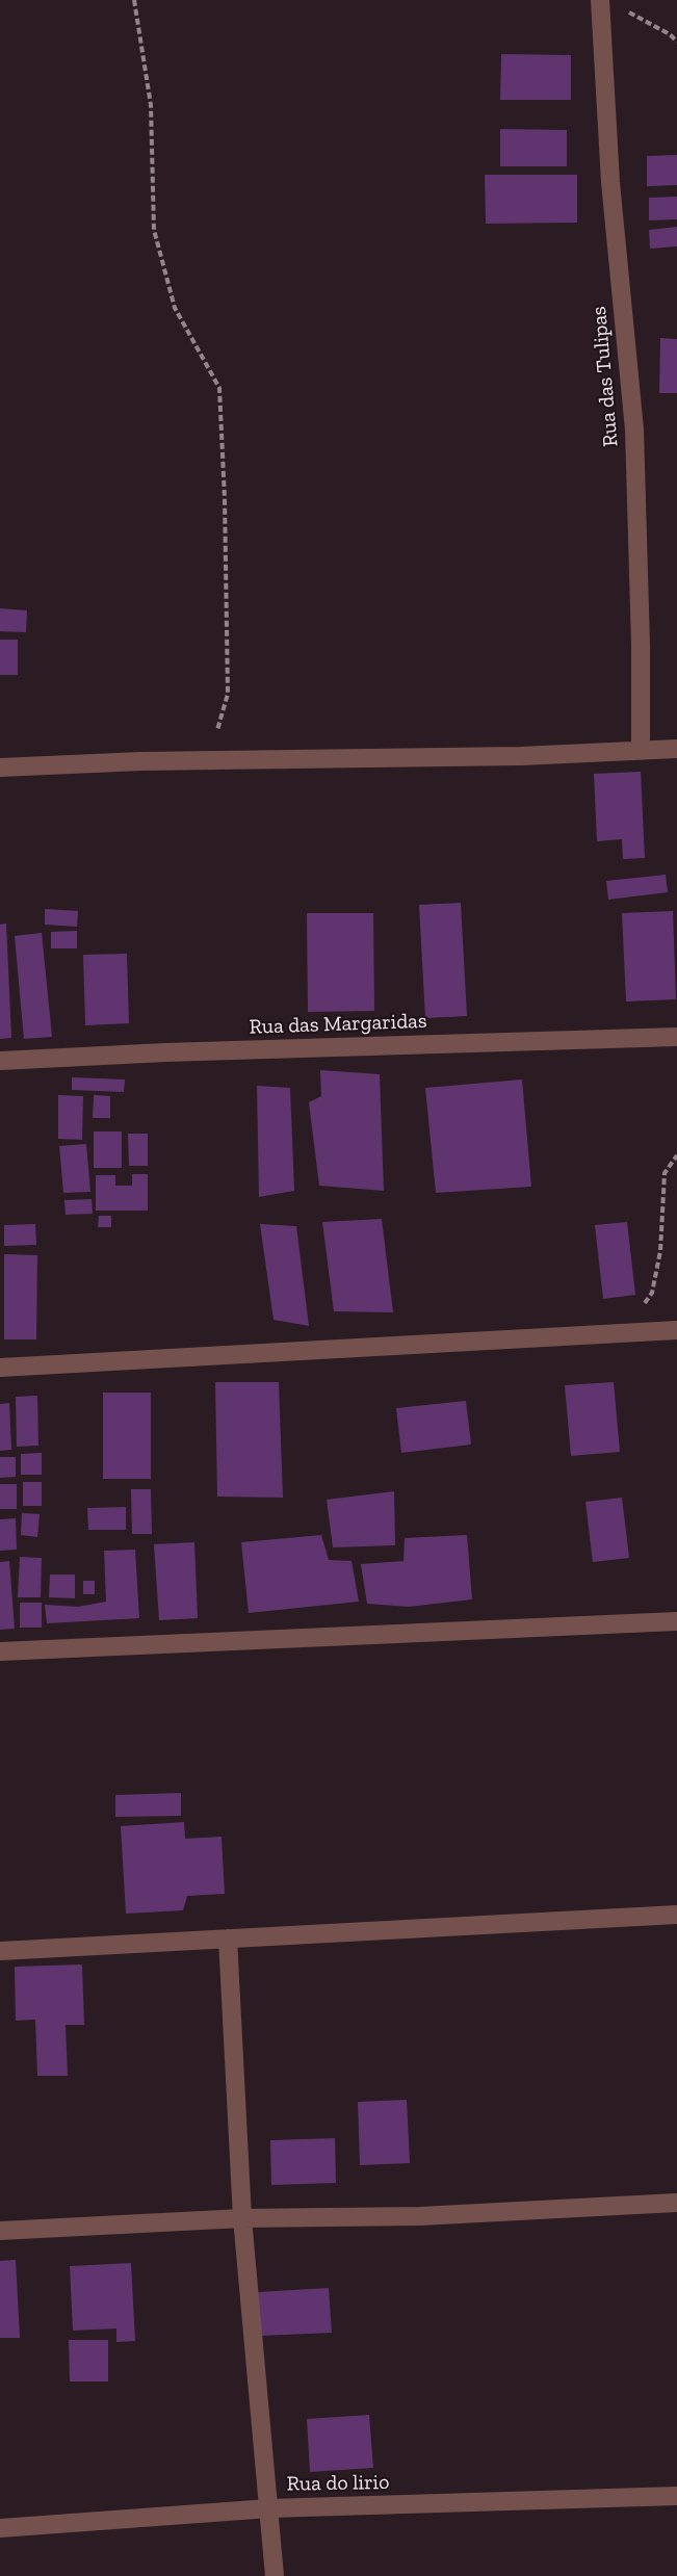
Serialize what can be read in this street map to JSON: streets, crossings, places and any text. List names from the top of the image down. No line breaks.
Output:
{"streets":{"street":["Rua das Tulipas","Rua das Margaridas","Rua do lirio"]}}
